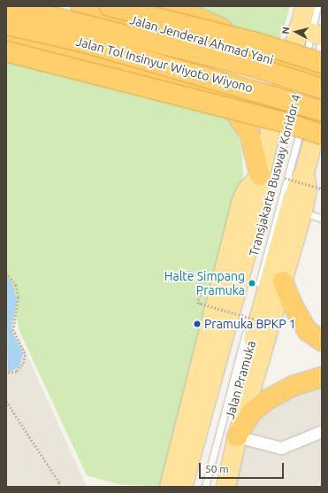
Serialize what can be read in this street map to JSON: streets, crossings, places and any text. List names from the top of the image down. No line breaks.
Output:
{"streets":{"highway":["Jalan Jenderal Ahmad Yani","Jalan Tol Insinyur Wiyoto Wiyono"],"main road":["Jalan Pramuka"],"lane":["Transjakarta Busway Koridor 4"]},"crossings":[["Jalan Jenderal Ahmad Yani","Jalan Tol Insinyur Wiyoto Wiyono"],["Jalan Jenderal Ahmad Yani","Transjakarta Busway Koridor 4"],["Jalan Jenderal Ahmad Yani","Jalan Pramuka"],["Jalan Tol Insinyur Wiyoto Wiyono","Transjakarta Busway Koridor 4"],["Jalan Tol Insinyur Wiyoto Wiyono","Jalan Pramuka"],["Transjakarta Busway Koridor 4","Jalan Pramuka"]],"places":["Halte Simpang Pramuka","Pramuka BPKP 1"],"scale_bar":"50 m","north":"left"}
